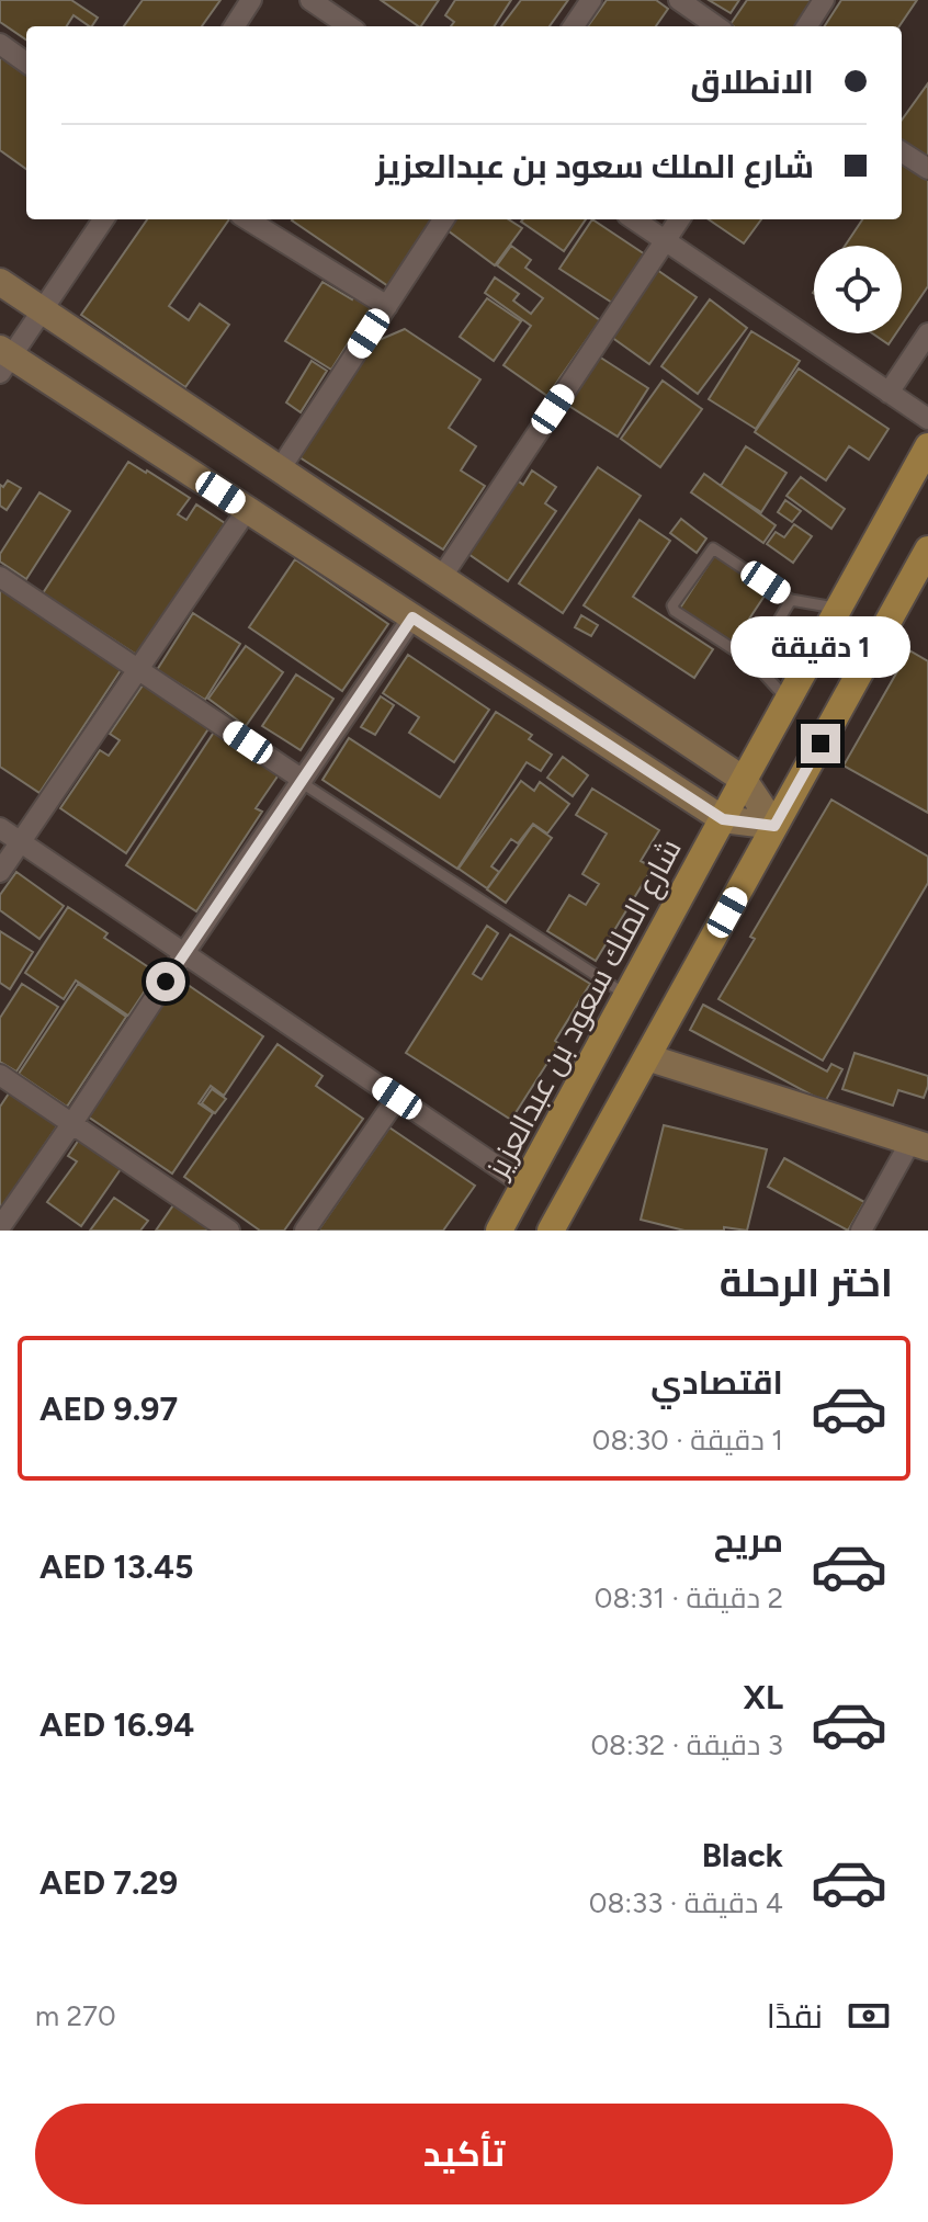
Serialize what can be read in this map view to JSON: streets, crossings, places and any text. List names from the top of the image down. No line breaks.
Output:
{"streets":{"main road":["شارع الملك سعود بن عبدالعزيز"]},"page":{"banner":["الانطلاق","شارع الملك سعود بن عبدالعزيز"],"bubble":"1 دقيقة","heading":"اختر الرحلة","list":[{"name":"اقتصادي","note":"1 دقيقة · 08:30","value":"AED 9.97"},{"name":"مريح","note":"2 دقيقة · 08:31","value":"AED 13.45"},{"name":"XL","note":"3 دقيقة · 08:32","value":"AED 16.94"},{"name":"Black","note":"4 دقيقة · 08:33","value":"AED 7.29"}],"pay":["نقدًا","270 m"],"buttons":"تأكيد"}}
